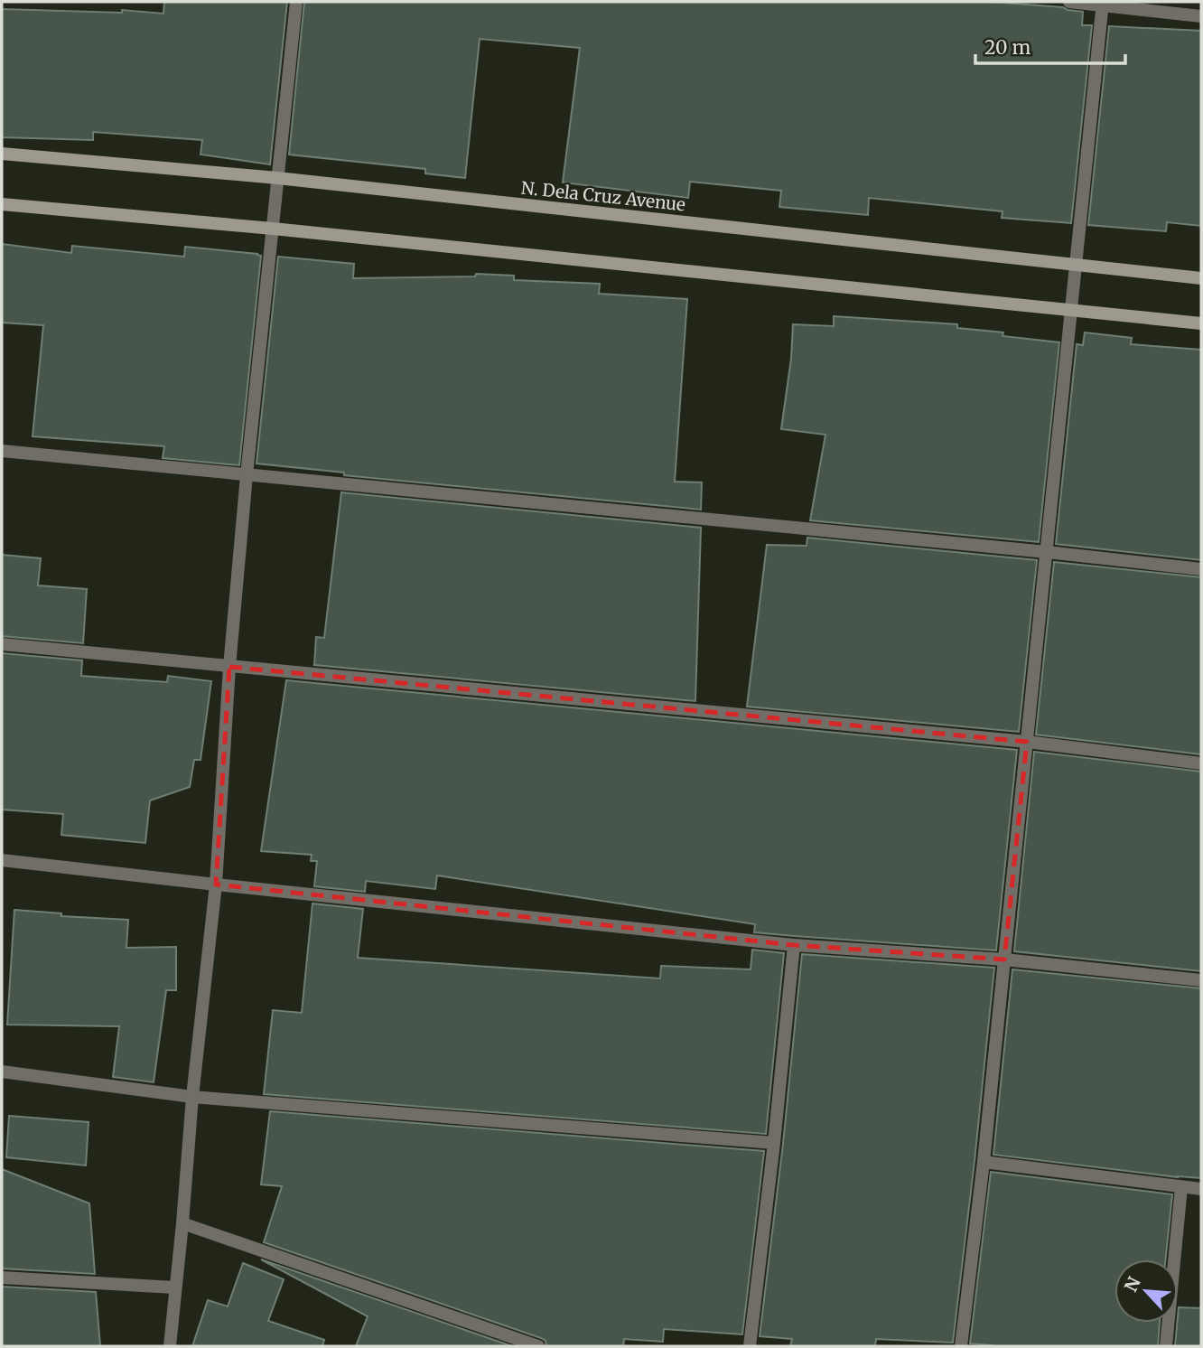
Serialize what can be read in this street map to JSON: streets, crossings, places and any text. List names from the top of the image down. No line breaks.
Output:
{"streets":{"street":["N. Dela Cruz Avenue"]},"scale_bar":"20 m","north":"top left"}
